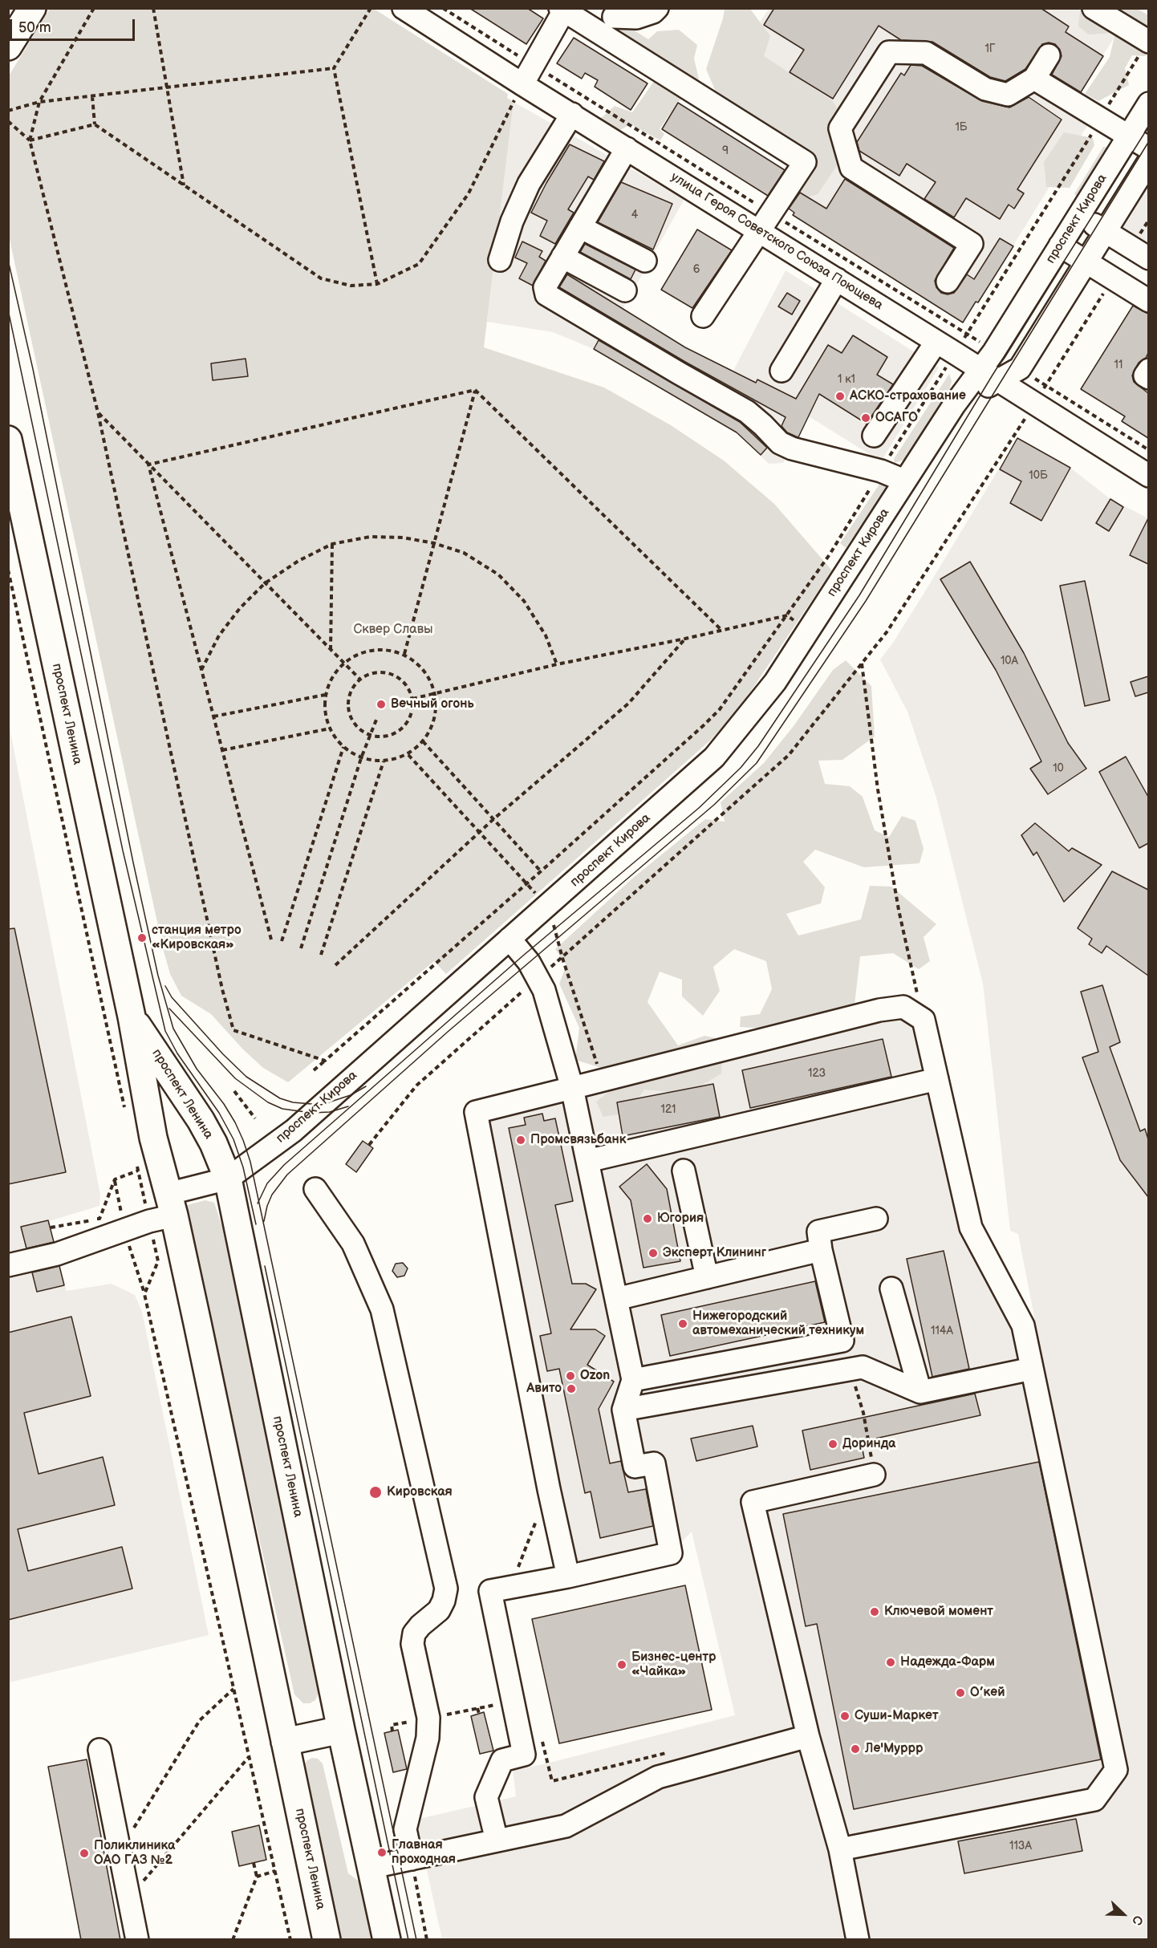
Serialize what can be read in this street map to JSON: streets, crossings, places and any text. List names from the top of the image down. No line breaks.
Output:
{"streets":{"main road":["проспект Ленина"],"street":["проспект Кирова","улица Героя Советского Союза Поющева"]},"crossings":[["проспект Кирова","улица Героя Советского Союза Поющева"],["проспект Кирова","проспект Ленина"]],"parks":["Сквер Славы"],"places":["АСКО-страхование","ОСАГО","Вечный огонь","станция метро «Кировская»","Промсвязьбанк","Югория","Эксперт Клининг","Нижегородский автомеханический техникум","Ozon","Авито","Доринда","Кировская","Ключевой момент","Надежда-Фарм","Бизнес-центр «Чайка»","О’кей","Суши-Маркет","Ле'Муррр","Главная проходная","Поликлиника ОАО ГАЗ №2"],"house_numbers":["1Г","1Б","9","4","6","11","1 к1","10Б","10А","10","123","121","114А","113А"],"scale_bar":"50 m","north":"bottom right"}
